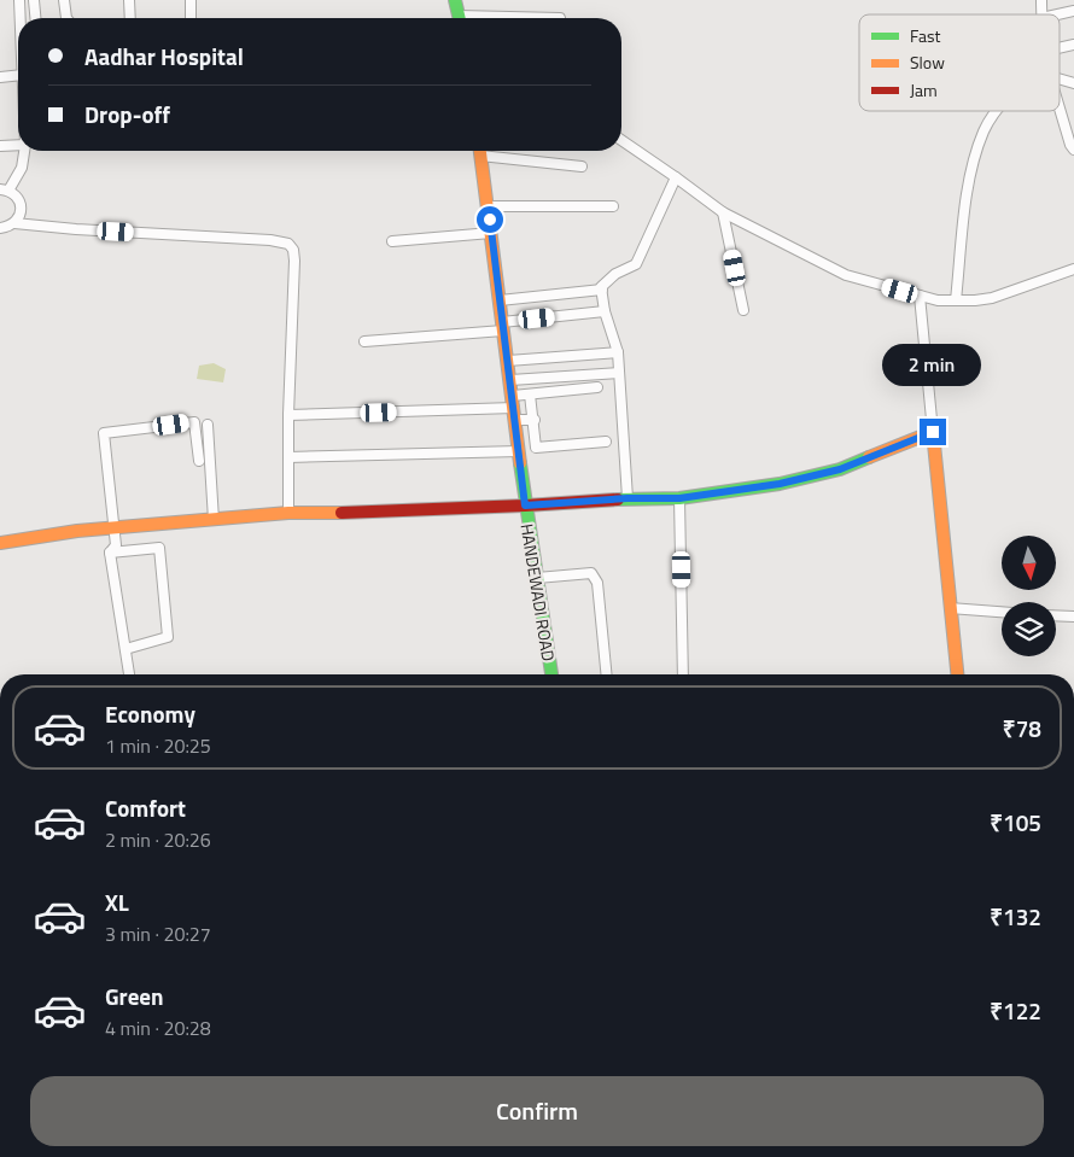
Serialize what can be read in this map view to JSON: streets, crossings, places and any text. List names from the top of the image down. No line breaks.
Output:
{"streets":{"street":["HANDEWADI ROAD"]},"legend":["Fast","Slow","Jam"],"north":"bottom","page":{"banner":["Aadhar Hospital","Drop-off"],"bubble":"2 min","list":[{"name":"Economy","note":"1 min · 20:25","value":"₹78"},{"name":"Comfort","note":"2 min · 20:26","value":"₹105"},{"name":"XL","note":"3 min · 20:27","value":"₹132"},{"name":"Green","note":"4 min · 20:28","value":"₹122"}],"buttons":"Confirm"}}
